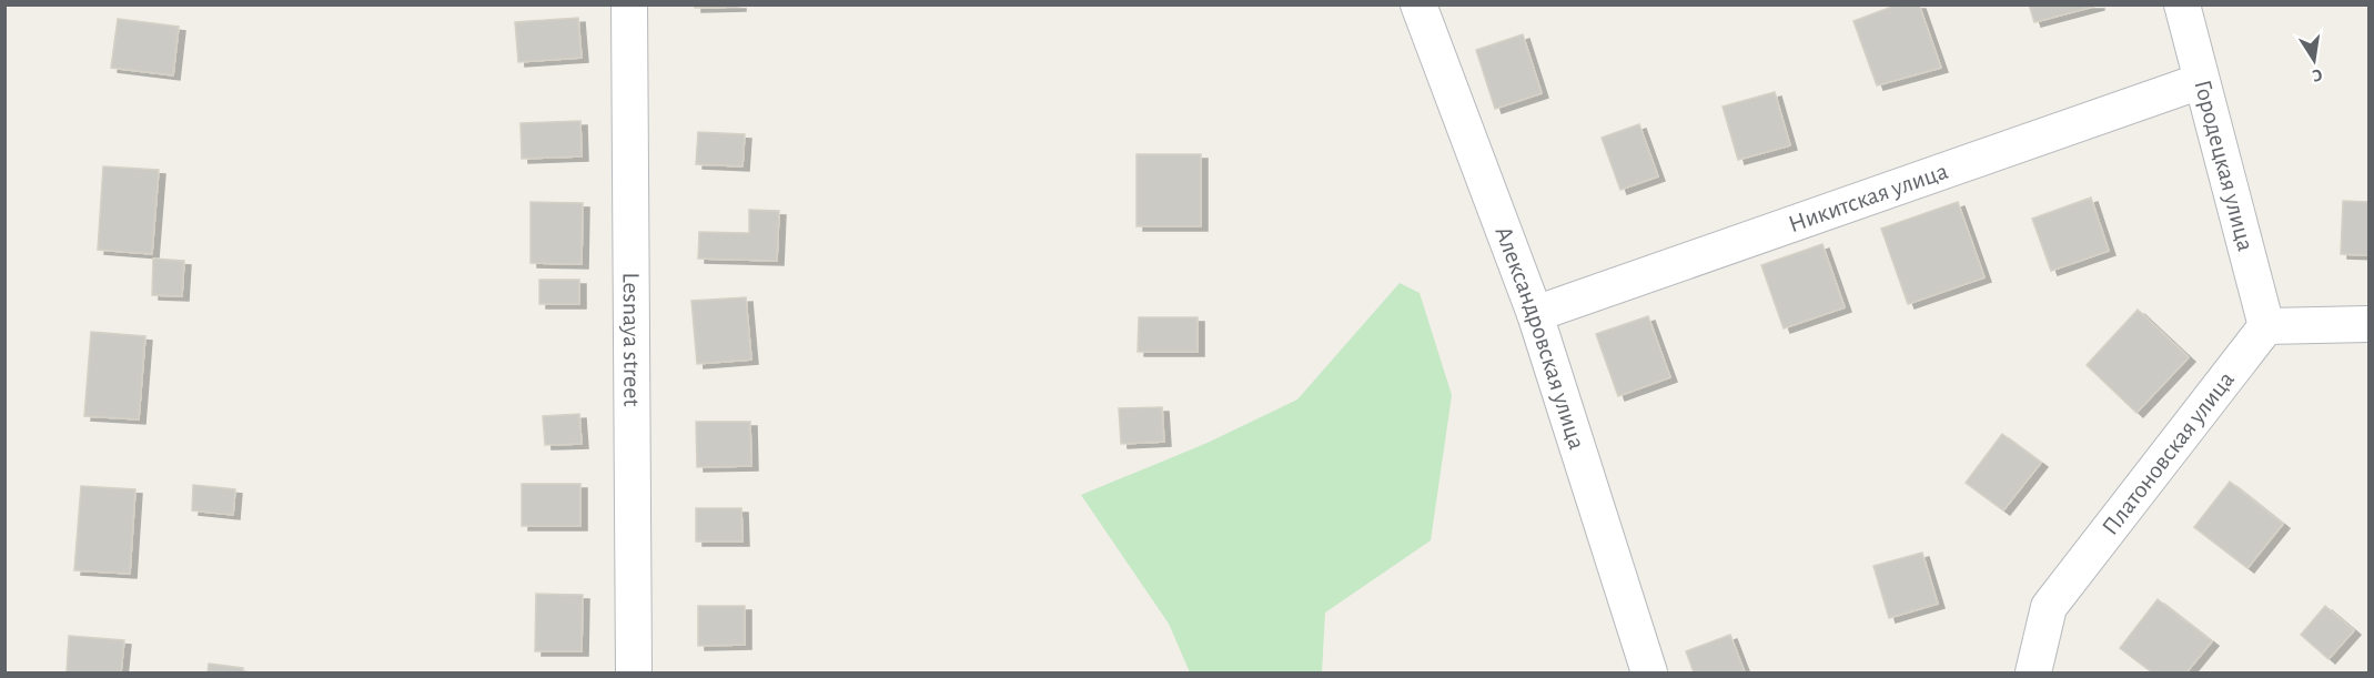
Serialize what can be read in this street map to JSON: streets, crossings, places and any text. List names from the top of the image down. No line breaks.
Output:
{"streets":{"street":["Городецкая улица","Никитская улица","Александровская улица","Lesnaya street","Платоновская улица"]},"crossings":[["Городецкая улица","Никитская улица"],["Городецкая улица","Платоновская улица"],["Никитская улица","Александровская улица"]],"north":"bottom"}
